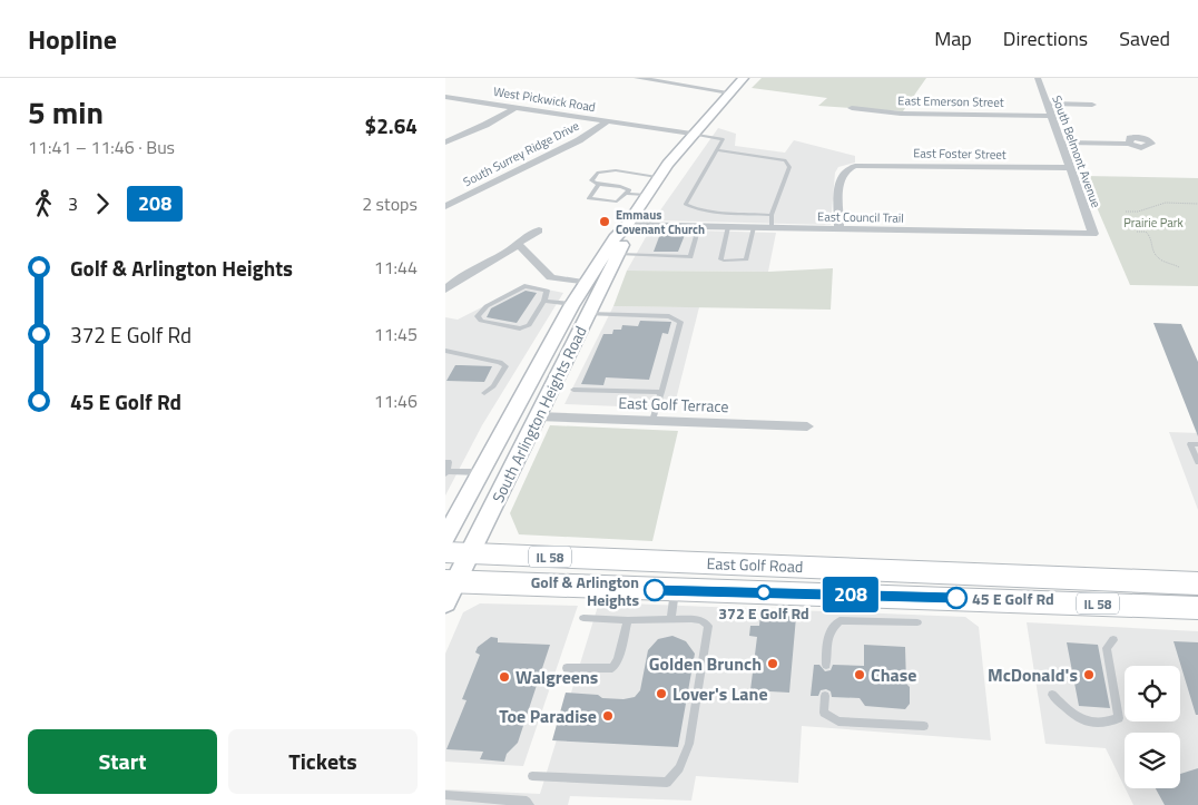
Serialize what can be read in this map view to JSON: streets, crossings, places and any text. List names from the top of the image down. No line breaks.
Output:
{"streets":{"main road":["South Arlington Heights Road","IL 58","East Golf Road"],"street":["West Pickwick Road","East Emerson Street","South Belmont Avenue","South Surrey Ridge Drive","East Foster Street","East Council Trail","East Golf Terrace"]},"crossings":[["West Pickwick Road","South Surrey Ridge Drive"],["West Pickwick Road","South Arlington Heights Road"],["East Emerson Street","South Belmont Avenue"],["South Belmont Avenue","East Foster Street"],["South Belmont Avenue","East Council Trail"],["East Foster Street","East Council Trail"],["East Council Trail","South Arlington Heights Road"],["East Golf Terrace","South Arlington Heights Road"],["South Arlington Heights Road","East Golf Road"]],"parks":["Prairie Park"],"places":["Emmaus Covenant Church","Golf & Arlington Heights","372 E Golf Rd","45 E Golf Rd","Golden Brunch","Chase","McDonald's","Walgreens","Lover's Lane","Toe Paradise"],"lines":["bus line 208"],"page":{"header":"Hopline","nav":["Map","Directions","Saved"],"heading":["5 min","11:41 – 11:46 · Bus","$2.64"],"on_map":"208","legs":["3","208","2 stops"],"list":[{"name":"Golf & Arlington Heights","value":"11:44"},{"name":"372 E Golf Rd","value":"11:45"},{"name":"45 E Golf Rd","value":"11:46"}],"buttons":["Start","Tickets"]}}
